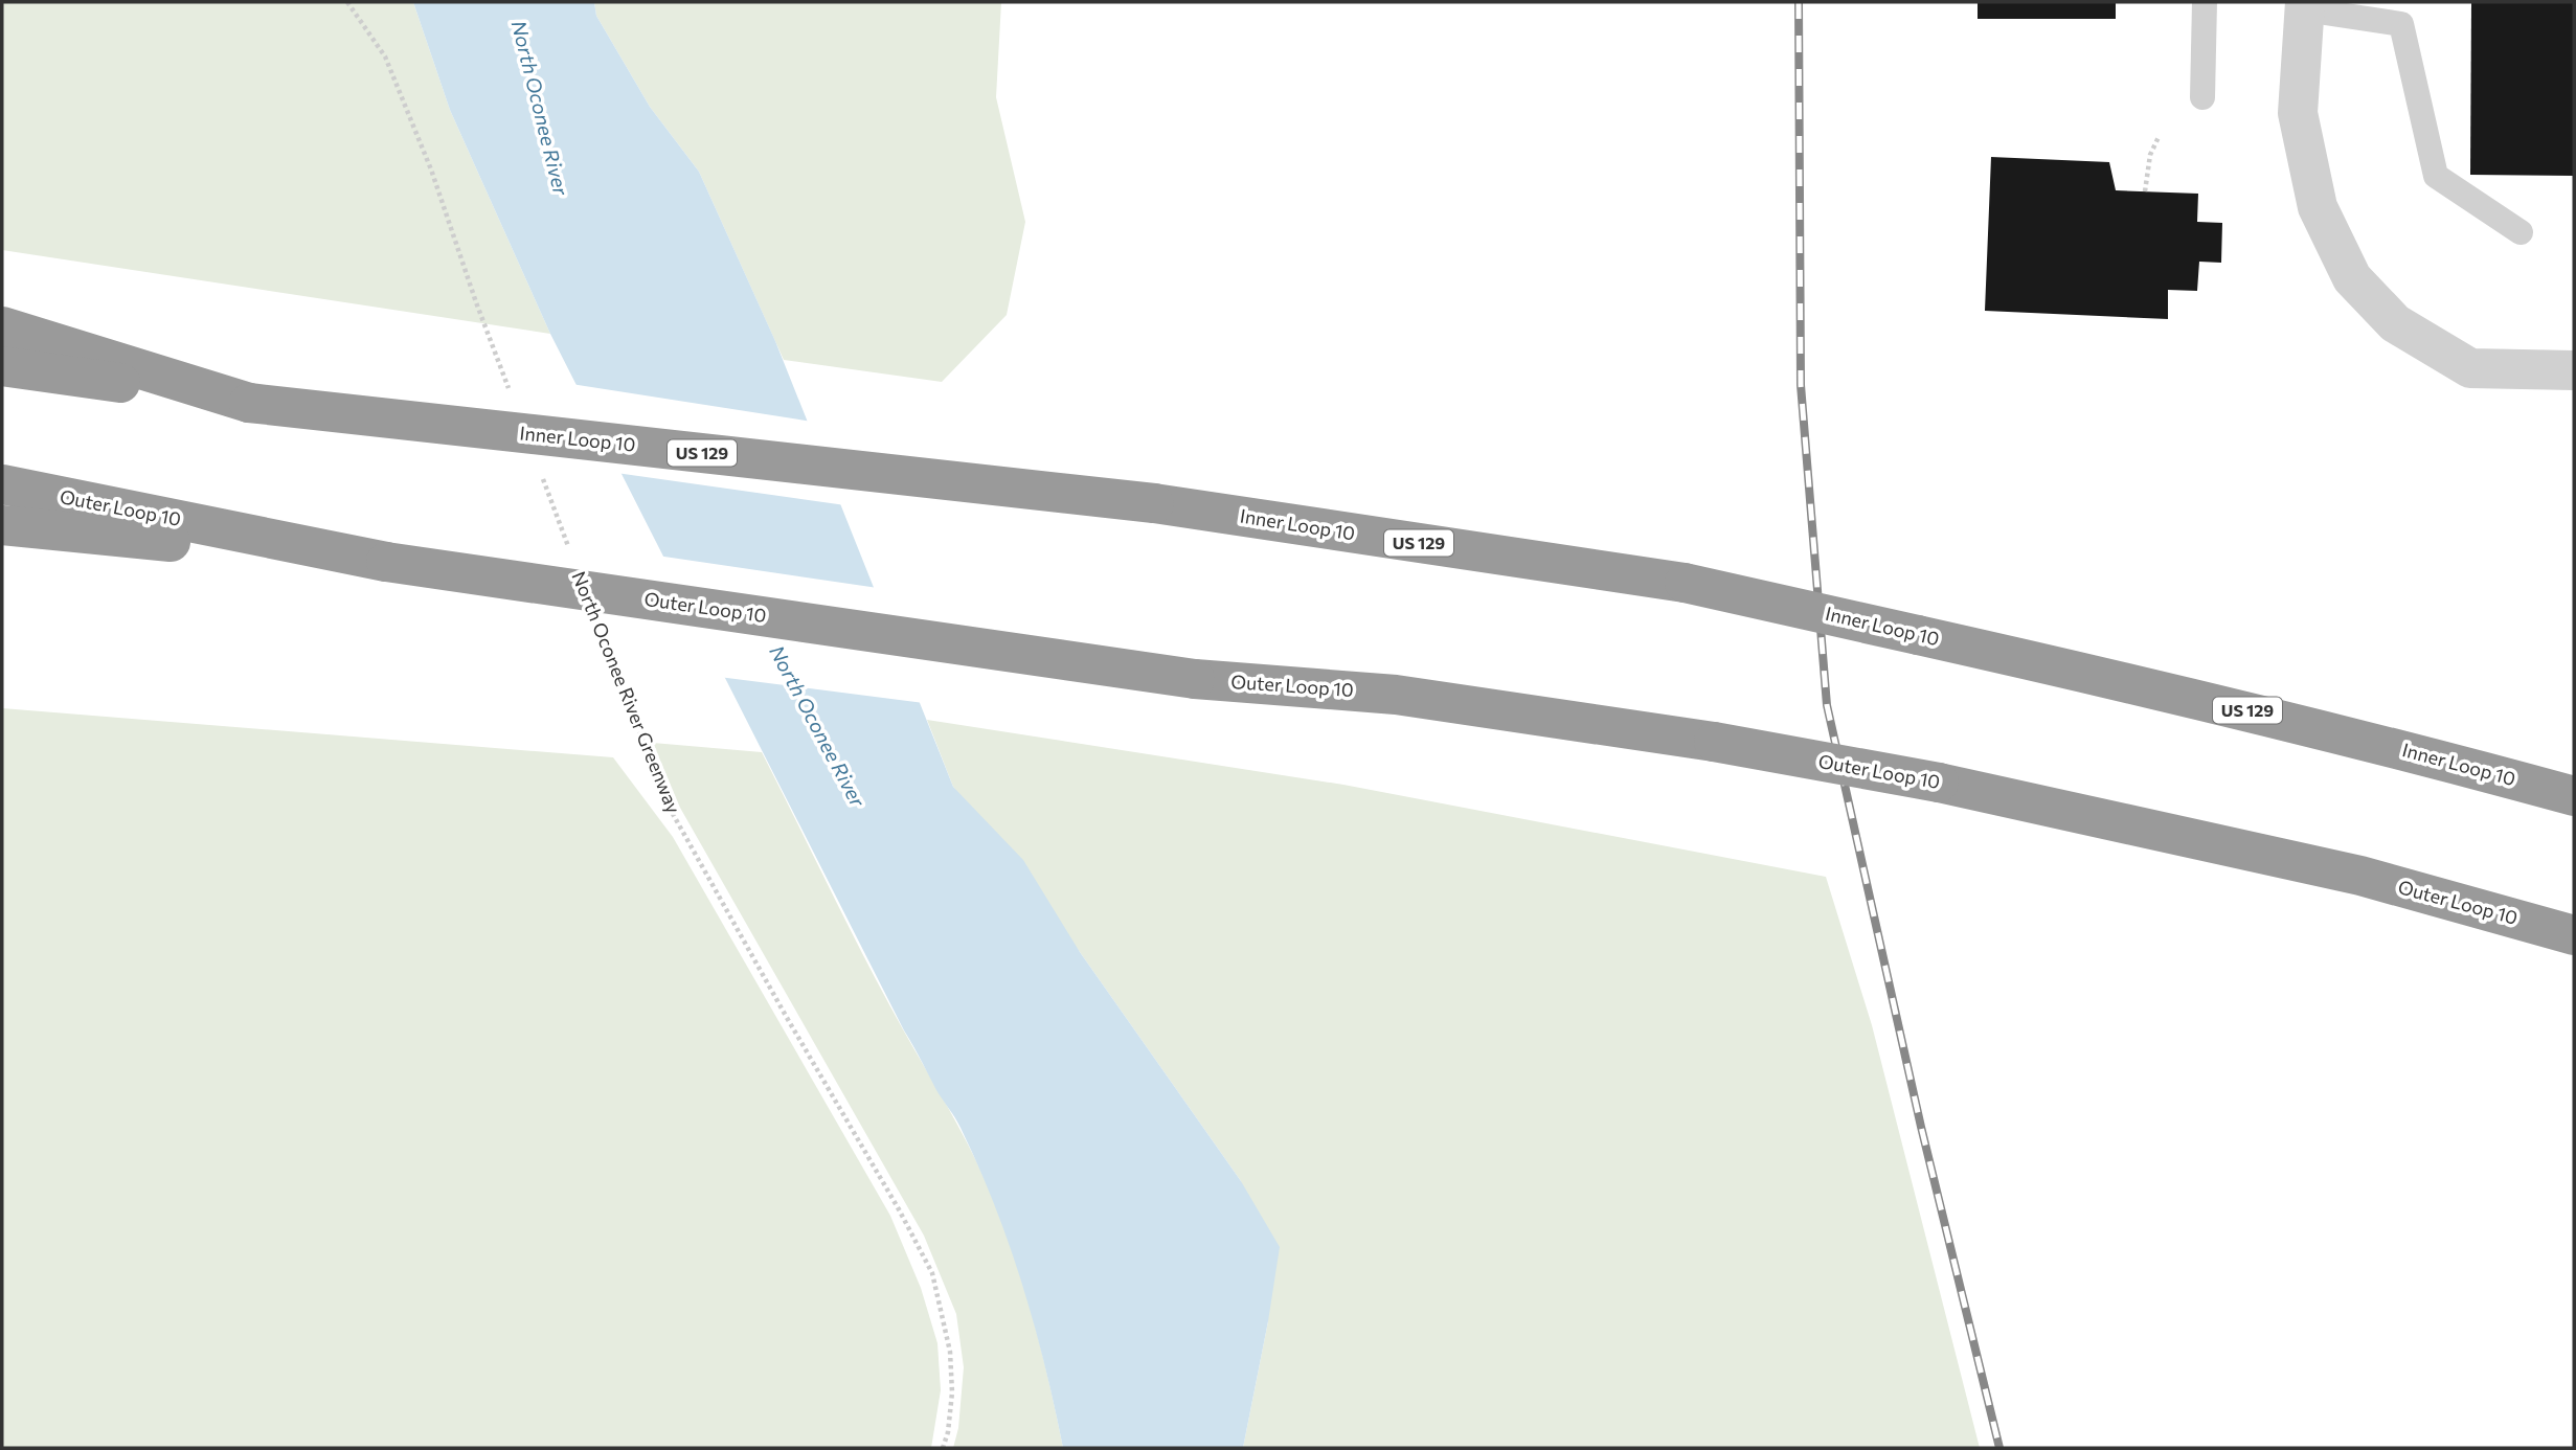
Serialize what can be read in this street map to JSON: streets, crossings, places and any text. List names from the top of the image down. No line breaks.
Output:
{"streets":{"highway":["Inner Loop 10","US 129","Outer Loop 10"],"path":["North Oconee River Greenway"]},"water":["North Oconee River"]}
